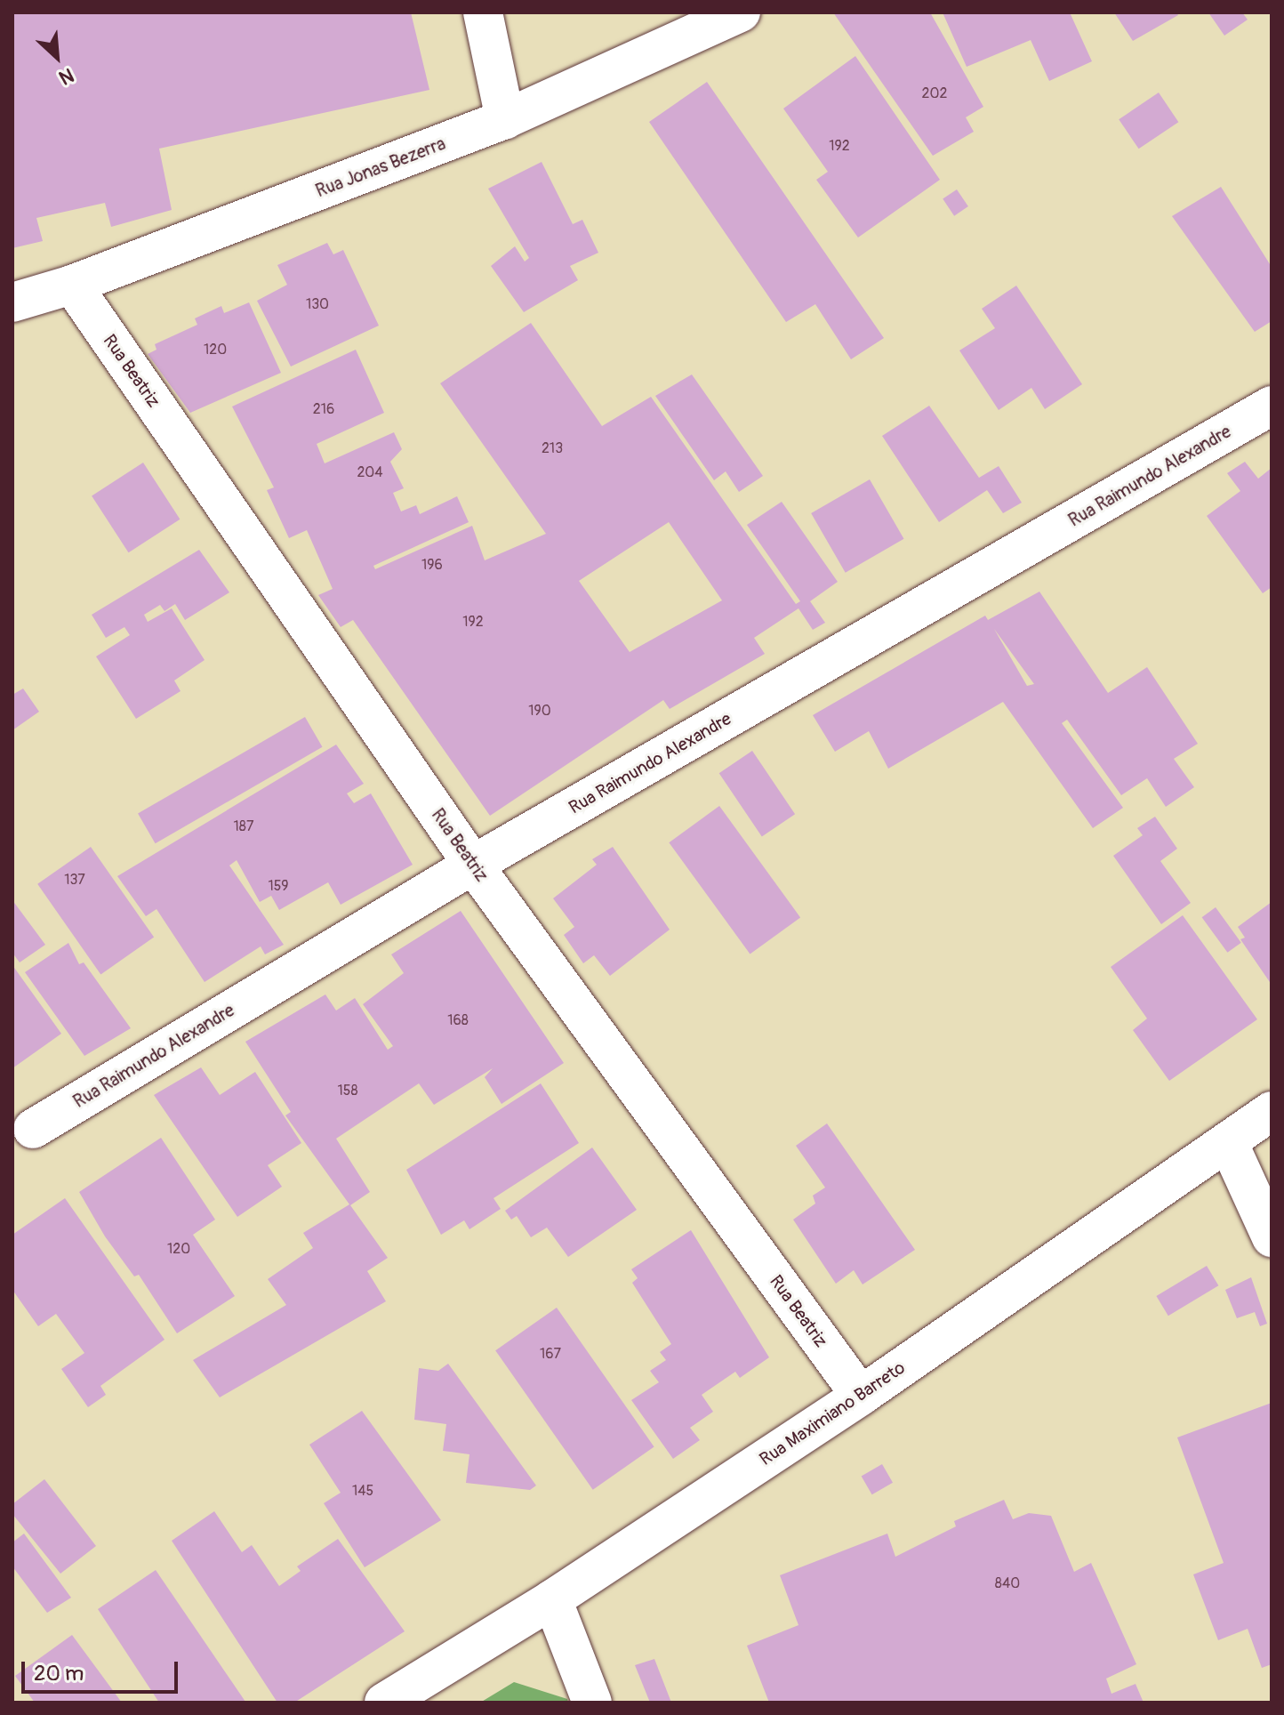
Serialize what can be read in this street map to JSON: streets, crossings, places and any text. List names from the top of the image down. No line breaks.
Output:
{"streets":{"street":["Rua Jonas Bezerra","Rua Beatriz","Rua Raimundo Alexandre","Rua Maximiano Barreto"]},"crossings":[["Rua Jonas Bezerra","Rua Beatriz"],["Rua Beatriz","Rua Raimundo Alexandre"],["Rua Beatriz","Rua Maximiano Barreto"]],"house_numbers":["202","192","130","120","216","213","204","196","192","190","187","137","159","168","158","120","167","145","840"],"scale_bar":"20 m","north":"bottom right"}
